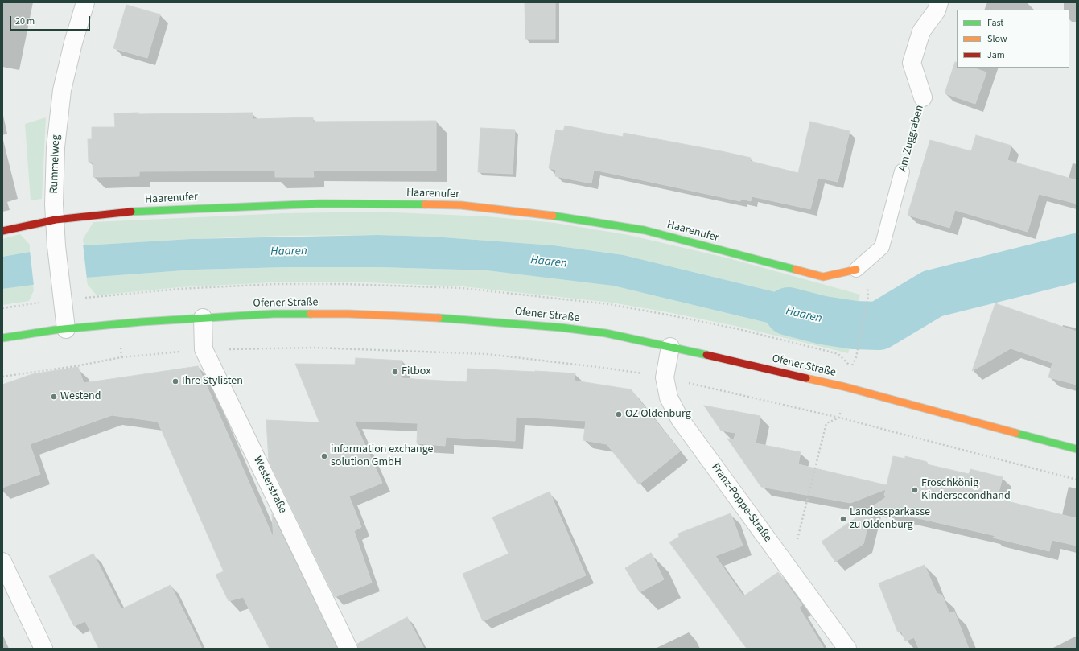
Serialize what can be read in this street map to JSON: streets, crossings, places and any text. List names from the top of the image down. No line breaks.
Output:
{"streets":{"main road":["Haarenufer","Ofener Straße"],"street":["Am Zuggraben","Rummelweg","Westerstraße","Franz-Poppe-Straße"]},"crossings":[["Am Zuggraben","Haarenufer"],["Rummelweg","Haarenufer"],["Rummelweg","Ofener Straße"],["Ofener Straße","Westerstraße"],["Ofener Straße","Franz-Poppe-Straße"]],"water":["Haaren"],"places":["Fitbox","Ihre Stylisten","Westend","OZ Oldenburg","information exchange solution GmbH","Froschkönig Kindersecondhand","Landessparkasse zu Oldenburg"],"legend":["Fast","Slow","Jam"],"scale_bar":"20 m"}
